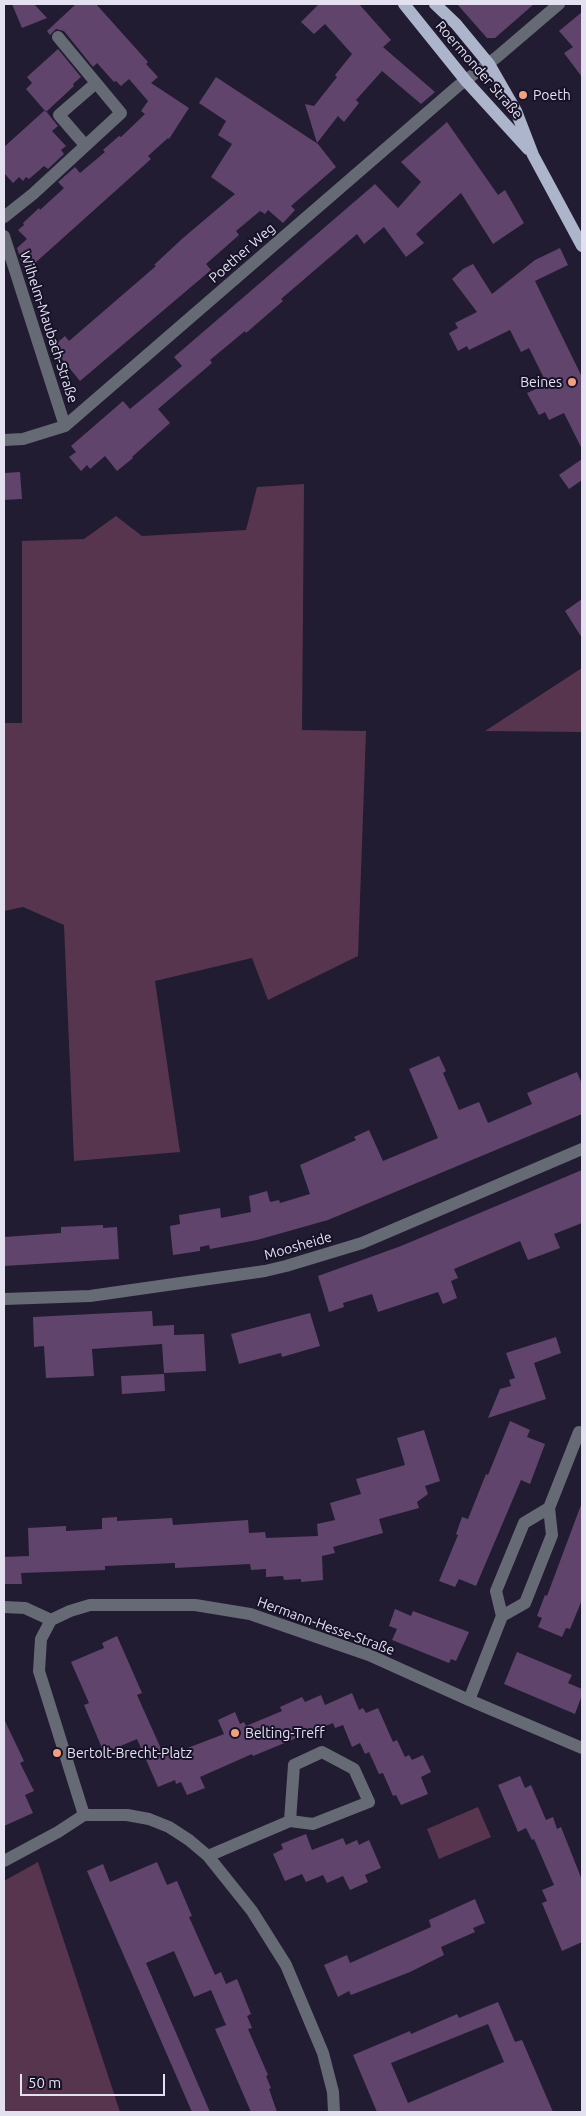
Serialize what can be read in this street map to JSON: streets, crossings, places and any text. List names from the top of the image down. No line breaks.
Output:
{"streets":{"main road":["Roermonder Straße"],"street":["Poether Weg","Wilhelm-Maubach-Straße","Moosheide","Hermann-Hesse-Straße"]},"crossings":[["Roermonder Straße","Poether Weg"],["Poether Weg","Wilhelm-Maubach-Straße"]],"places":["Poeth","Beines","Belting-Treff","Bertolt-Brecht-Platz"],"scale_bar":"50 m"}
